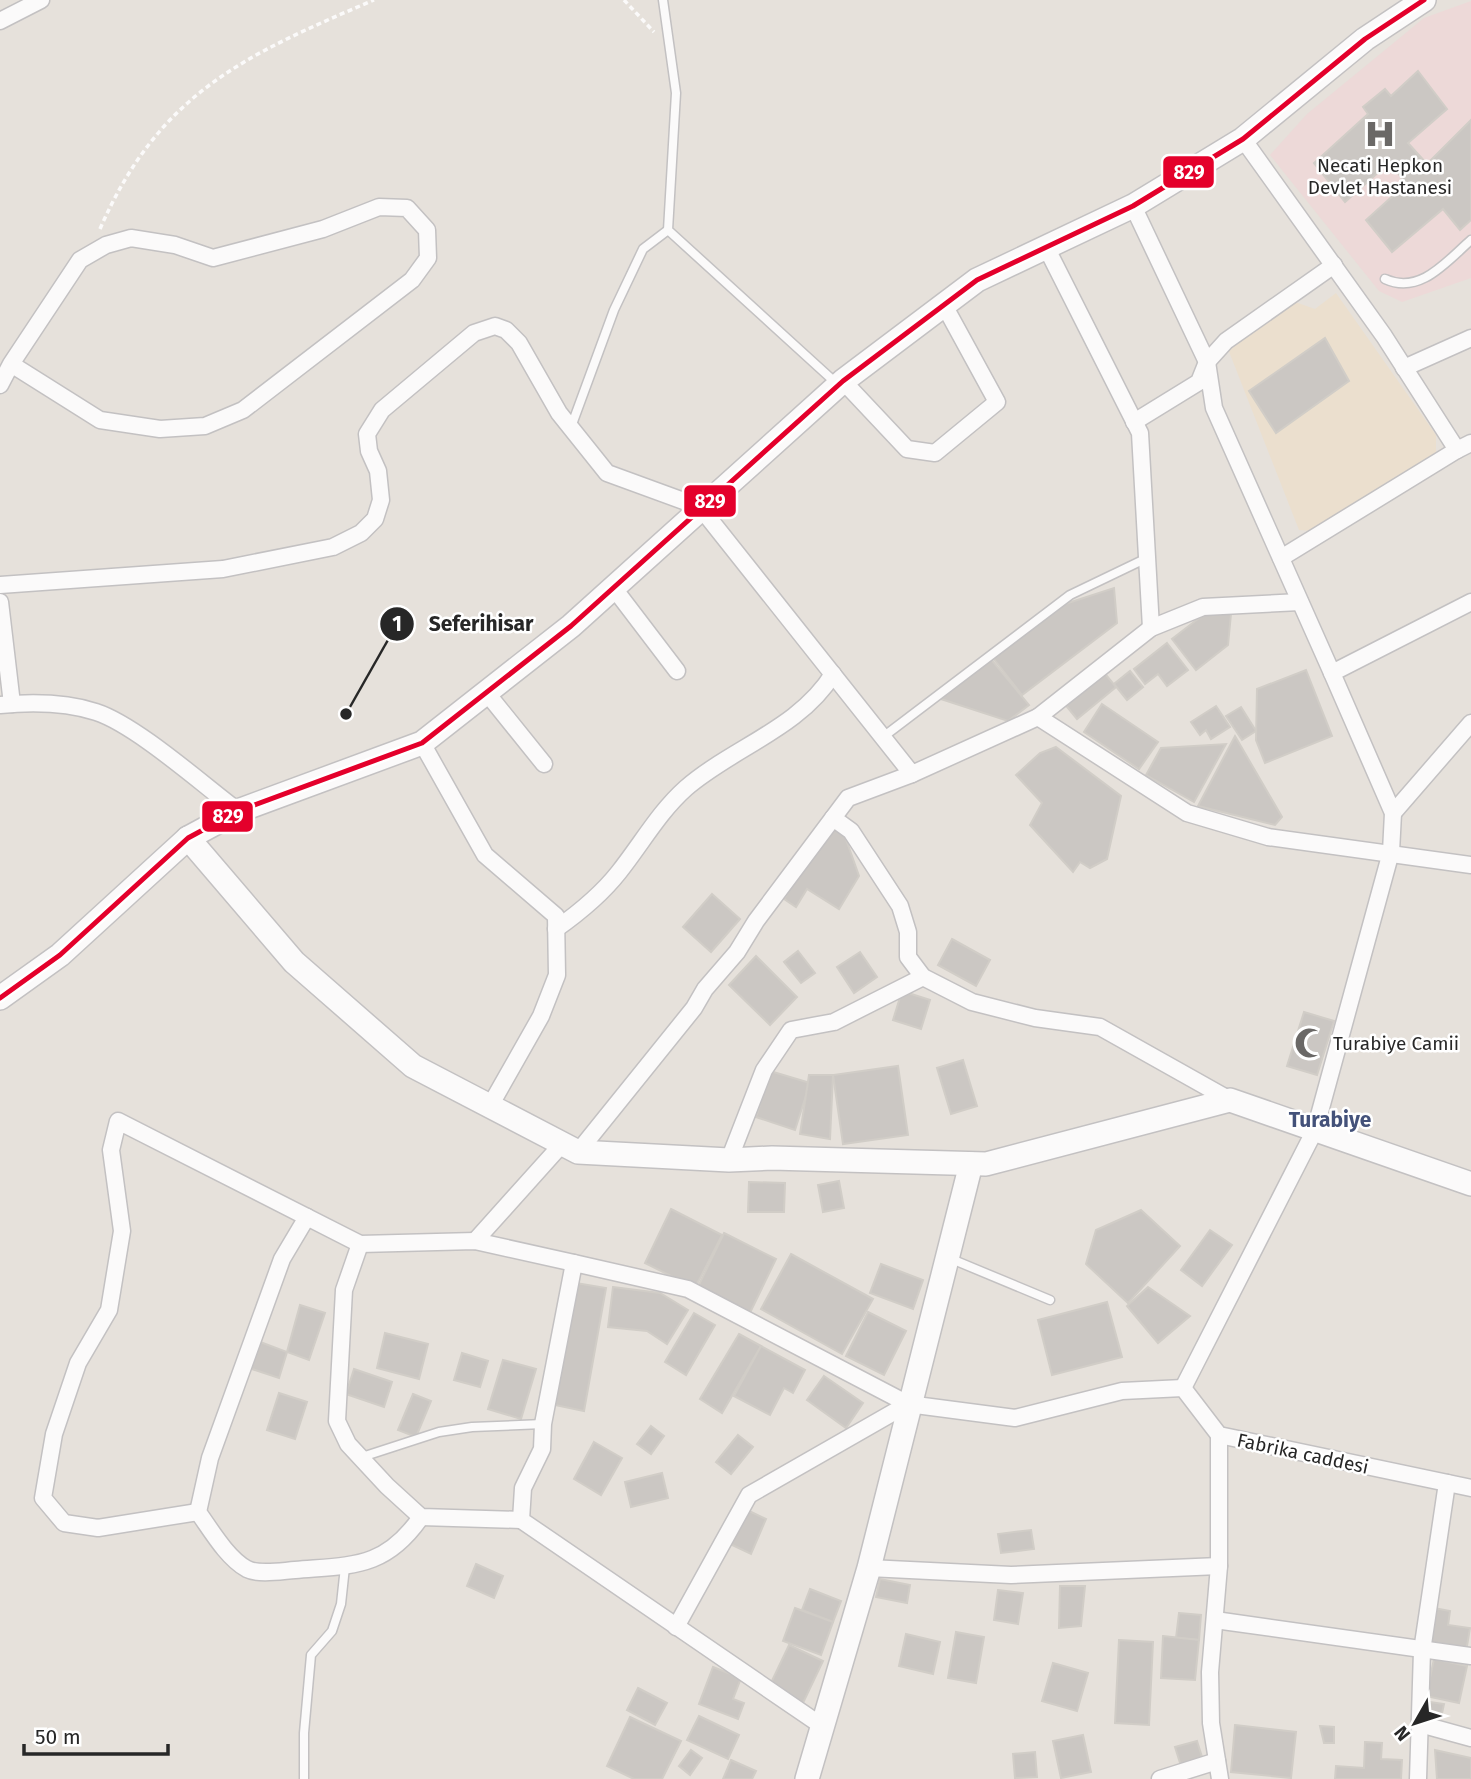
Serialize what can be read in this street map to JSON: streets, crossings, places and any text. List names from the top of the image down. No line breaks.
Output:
{"streets":{"street":["Fabrika caddesi"]},"districts":["Turabiye"],"places":{"hospital":["Necati Hepkon Devlet Hastanesi"],"other":["Seferihisar"],"mosque":["Turabiye Camii"]},"lines":["transit line 829"],"scale_bar":"50 m","north":"bottom left"}
